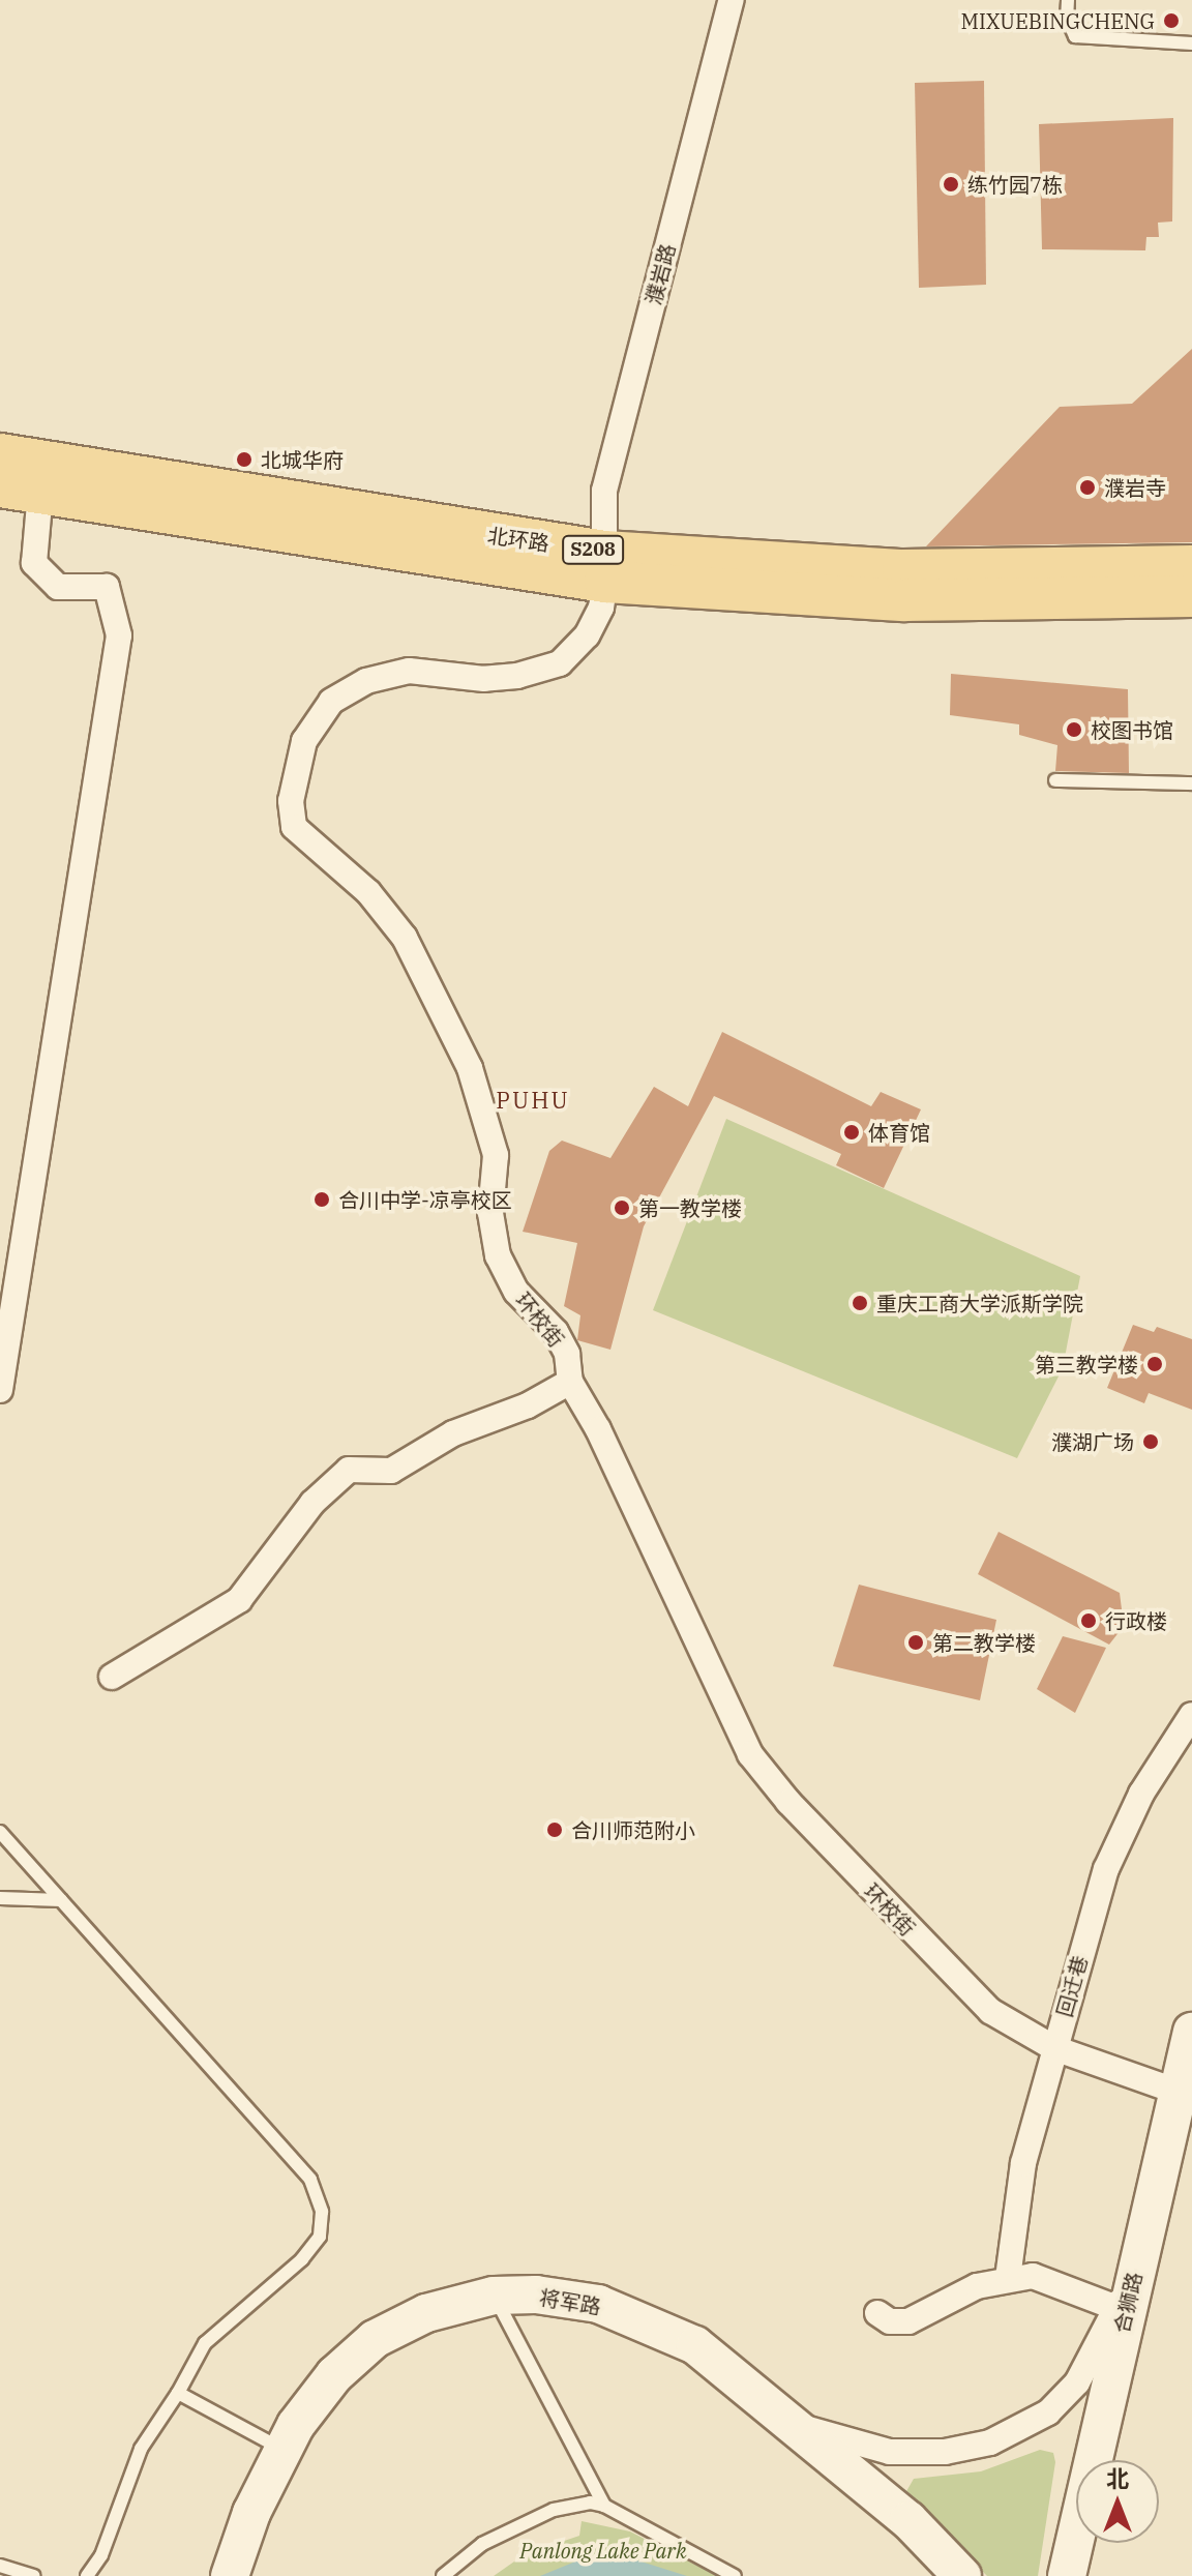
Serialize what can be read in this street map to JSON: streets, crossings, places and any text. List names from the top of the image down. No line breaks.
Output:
{"streets":{"main road":["北环路","S208","将军路","合狮路"],"street":["濮岩路","环校街","回迁巷"]},"crossings":[["濮岩路","北环路"],["濮岩路","环校街"],["北环路","环校街"],["环校街","回迁巷"],["环校街","合狮路"]],"districts":["PUHU"],"parks":["Panlong Lake Park"],"places":["MIXUEBINGCHENG","练竹园7栋","北城华府","濮岩寺","校图书馆","体育馆","合川中学-凉亭校区","第一教学楼","重庆工商大学派斯学院","第三教学楼","濮湖广场","行政楼","第二教学楼","合川师范附小"],"north":"top"}
